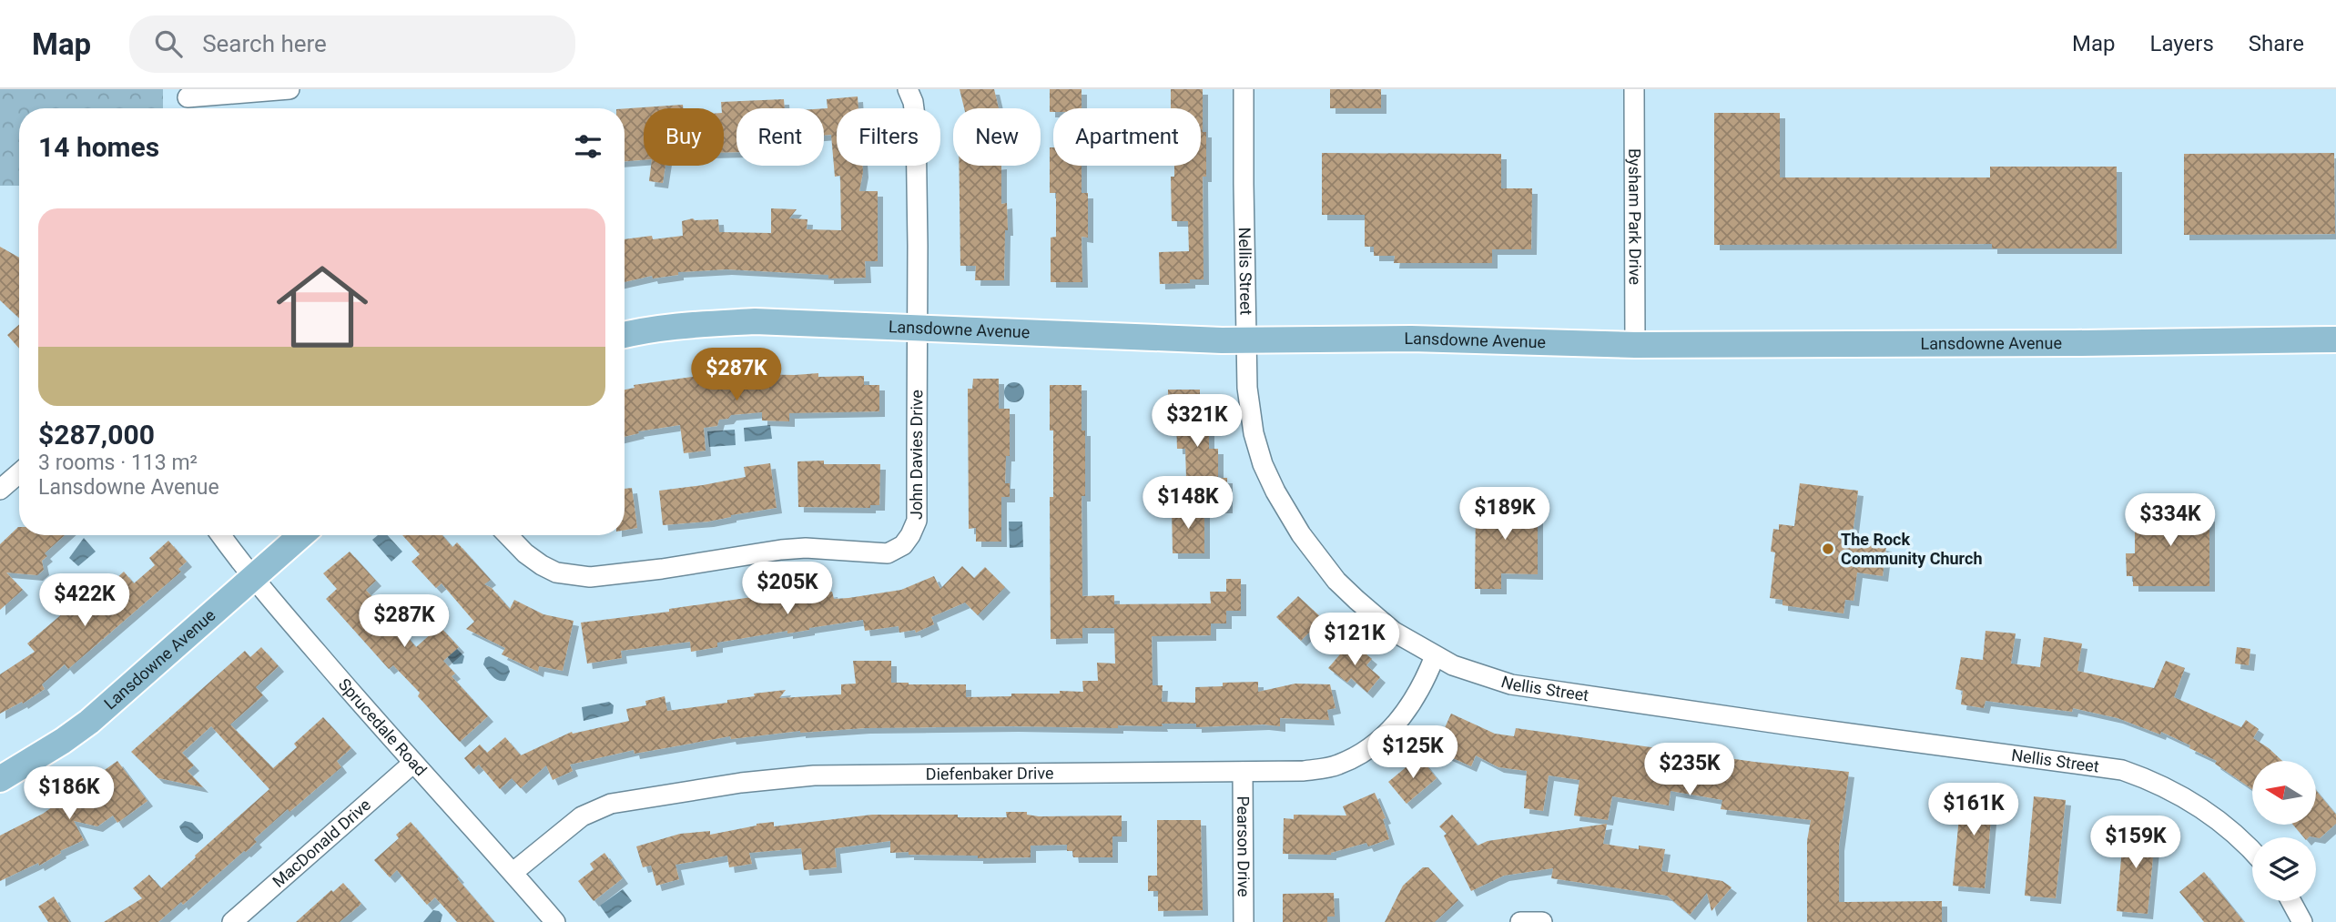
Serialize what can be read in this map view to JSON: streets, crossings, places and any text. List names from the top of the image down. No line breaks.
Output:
{"streets":{"main road":["Lansdowne Avenue"],"street":["Bysham Park Drive","Nellis Street","John Davies Drive","Sprucedale Road","Diefenbaker Drive","MacDonald Drive","Pearson Drive"]},"crossings":[["Bysham Park Drive","Lansdowne Avenue"],["Nellis Street","Lansdowne Avenue"],["Nellis Street","Diefenbaker Drive"],["Lansdowne Avenue","John Davies Drive"],["Lansdowne Avenue","Sprucedale Road"],["Sprucedale Road","Diefenbaker Drive"],["Sprucedale Road","MacDonald Drive"],["Diefenbaker Drive","Pearson Drive"]],"places":["The Rock Community Church"],"north":"left","page":{"header":"Map","search":"Search here","nav":["Map","Layers","Share"],"chip":["Buy","Rent","Filters","New","Apartment"],"heading":"14 homes","list":[{"name":"$287,000","note":"3 rooms · 113 m² · Lansdowne Avenue"}],"price":["$287K","$321K","$148K","$189K","$334K","$205K","$422K","$287K","$121K","$125K","$235K","$186K","$161K","$159K"]}}
